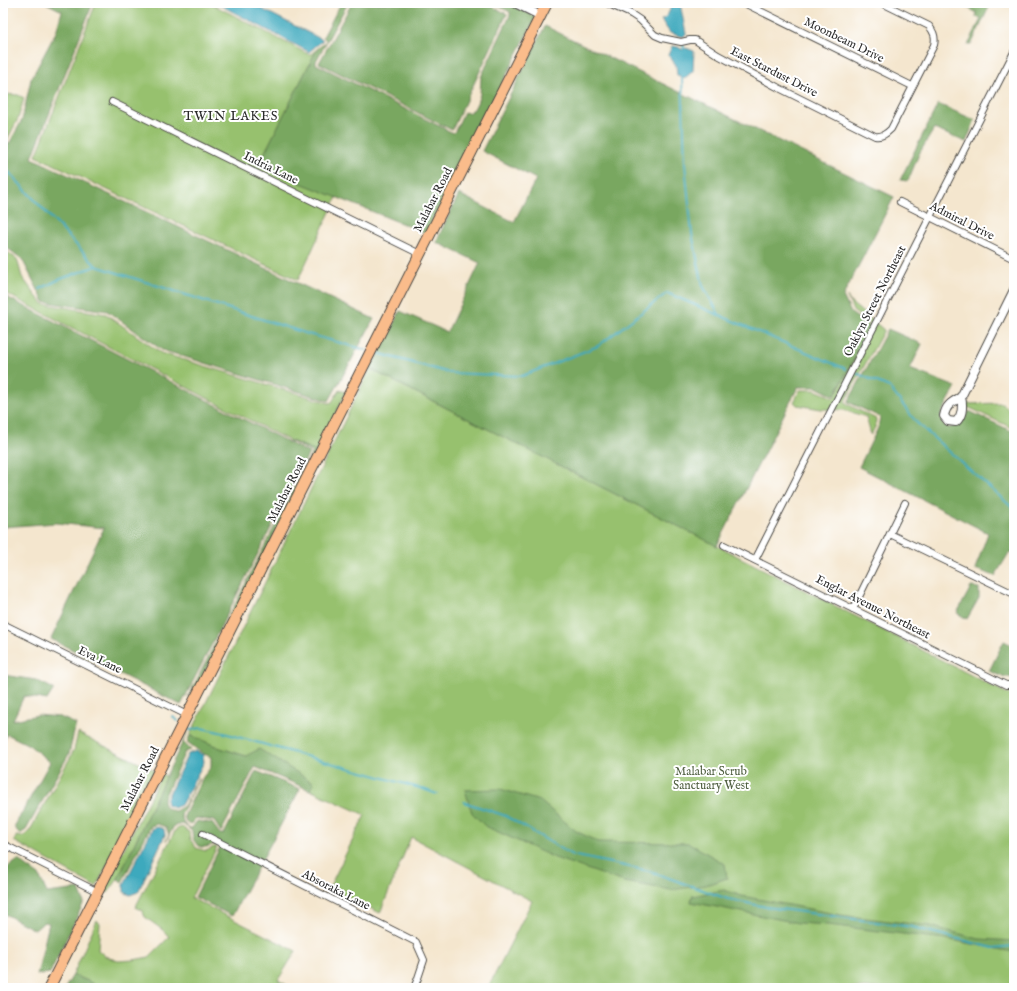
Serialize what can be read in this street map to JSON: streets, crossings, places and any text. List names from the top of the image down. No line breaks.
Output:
{"streets":{"main road":["Malabar Road"],"street":["Moonbeam Drive","East Stardust Drive","Indria Lane","Admiral Drive","Oaklyn Street Northeast","Englar Avenue Northeast","Eva Lane","Absoraka Lane"]},"crossings":[["Moonbeam Drive","East Stardust Drive"],["Indria Lane","Malabar Road"],["Malabar Road","Eva Lane"],["Admiral Drive","Oaklyn Street Northeast"],["Oaklyn Street Northeast","Englar Avenue Northeast"]],"districts":["TWIN LAKES"],"parks":["Malabar Scrub Sanctuary West"]}
